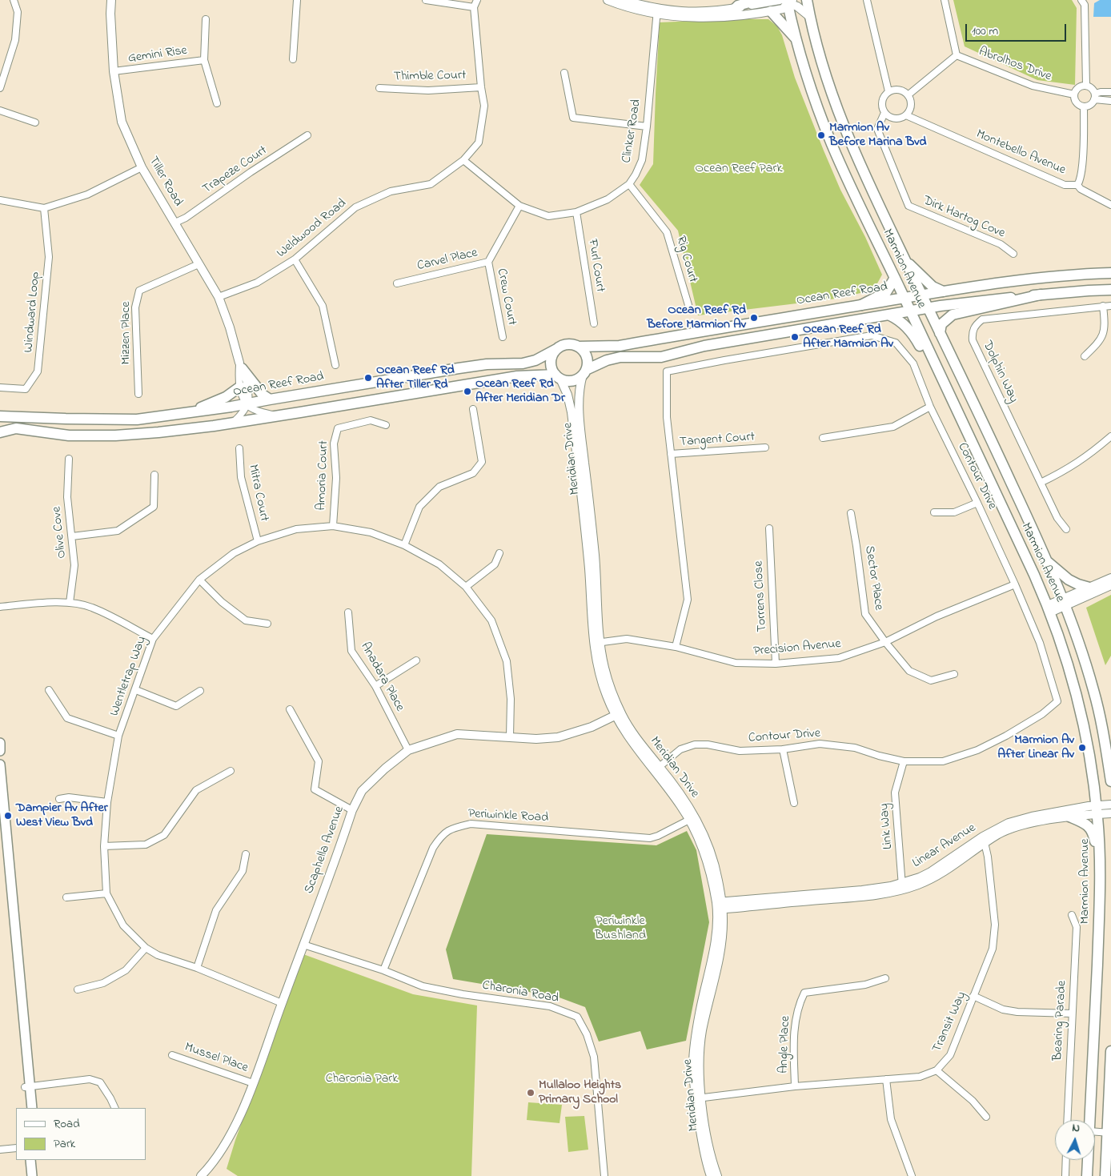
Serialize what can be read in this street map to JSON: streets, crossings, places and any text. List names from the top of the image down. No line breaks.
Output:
{"streets":{"main road":["Marmion Avenue","Ocean Reef Road"],"street":["Gemini Rise","Abrolhos Drive","Thimble Court","Clinker Road","Montebello Avenue","Trapeze Court","Tiller Road","Dirk Hartog Cove","Weldwood Road","Rig Court","Carvel Place","Furl Court","Crew Court","Windward Loop","Mizzen Place","Dolphin Way","Tangent Court","Meridian Drive","Amoria Court","Contour Drive","Mitra Court","Olive Cove","Sector Place","Torrens Close","Precision Avenue","Wentletrap Way","Anadara Place","Periwinkle Road","Link Way","Linear Avenue","Scaphella Avenue","Charonia Road","Bearing Parade","Transit Way","Angle Place","Mussel Place"]},"crossings":[["Gemini Rise","Tiller Road"],["Abrolhos Drive","Montebello Avenue"],["Thimble Court","Weldwood Road"],["Clinker Road","Weldwood Road"],["Clinker Road","Rig Court"],["Clinker Road","Carvel Place"],["Clinker Road","Furl Court"],["Montebello Avenue","Dirk Hartog Cove"],["Trapeze Court","Tiller Road"],["Tiller Road","Weldwood Road"],["Tiller Road","Ocean Reef Road"],["Tiller Road","Mizzen Place"],["Carvel Place","Crew Court"],["Marmion Avenue","Ocean Reef Road"],["Marmion Avenue","Linear Avenue"],["Ocean Reef Road","Meridian Drive"],["Tangent Court","Contour Drive"],["Meridian Drive","Contour Drive"],["Meridian Drive","Precision Avenue"],["Meridian Drive","Periwinkle Road"],["Meridian Drive","Linear Avenue"],["Meridian Drive","Scaphella Avenue"],["Meridian Drive","Transit Way"],["Amoria Court","Wentletrap Way"],["Contour Drive","Precision Avenue"],["Contour Drive","Link Way"],["Mitra Court","Wentletrap Way"],["Sector Place","Precision Avenue"],["Torrens Close","Precision Avenue"],["Wentletrap Way","Scaphella Avenue"],["Anadara Place","Scaphella Avenue"],["Periwinkle Road","Charonia Road"],["Link Way","Linear Avenue"],["Linear Avenue","Transit Way"],["Scaphella Avenue","Charonia Road"],["Scaphella Avenue","Mussel Place"],["Transit Way","Angle Place"]],"parks":["Ocean Reef Park","Periwinkle Bushland","Charonia Park"],"places":["Marmion Av Before Marina Bvd","Ocean Reef Rd Before Marmion Av","Ocean Reef Rd After Marmion Av","Ocean Reef Rd After Tiller Rd","Ocean Reef Rd After Meridian Dr","Marmion Av After Linear Av","Dampier Av After West View Bvd","Mullaloo Heights Primary School"],"legend":["Road","Park"],"scale_bar":"100 m","north":"top"}
